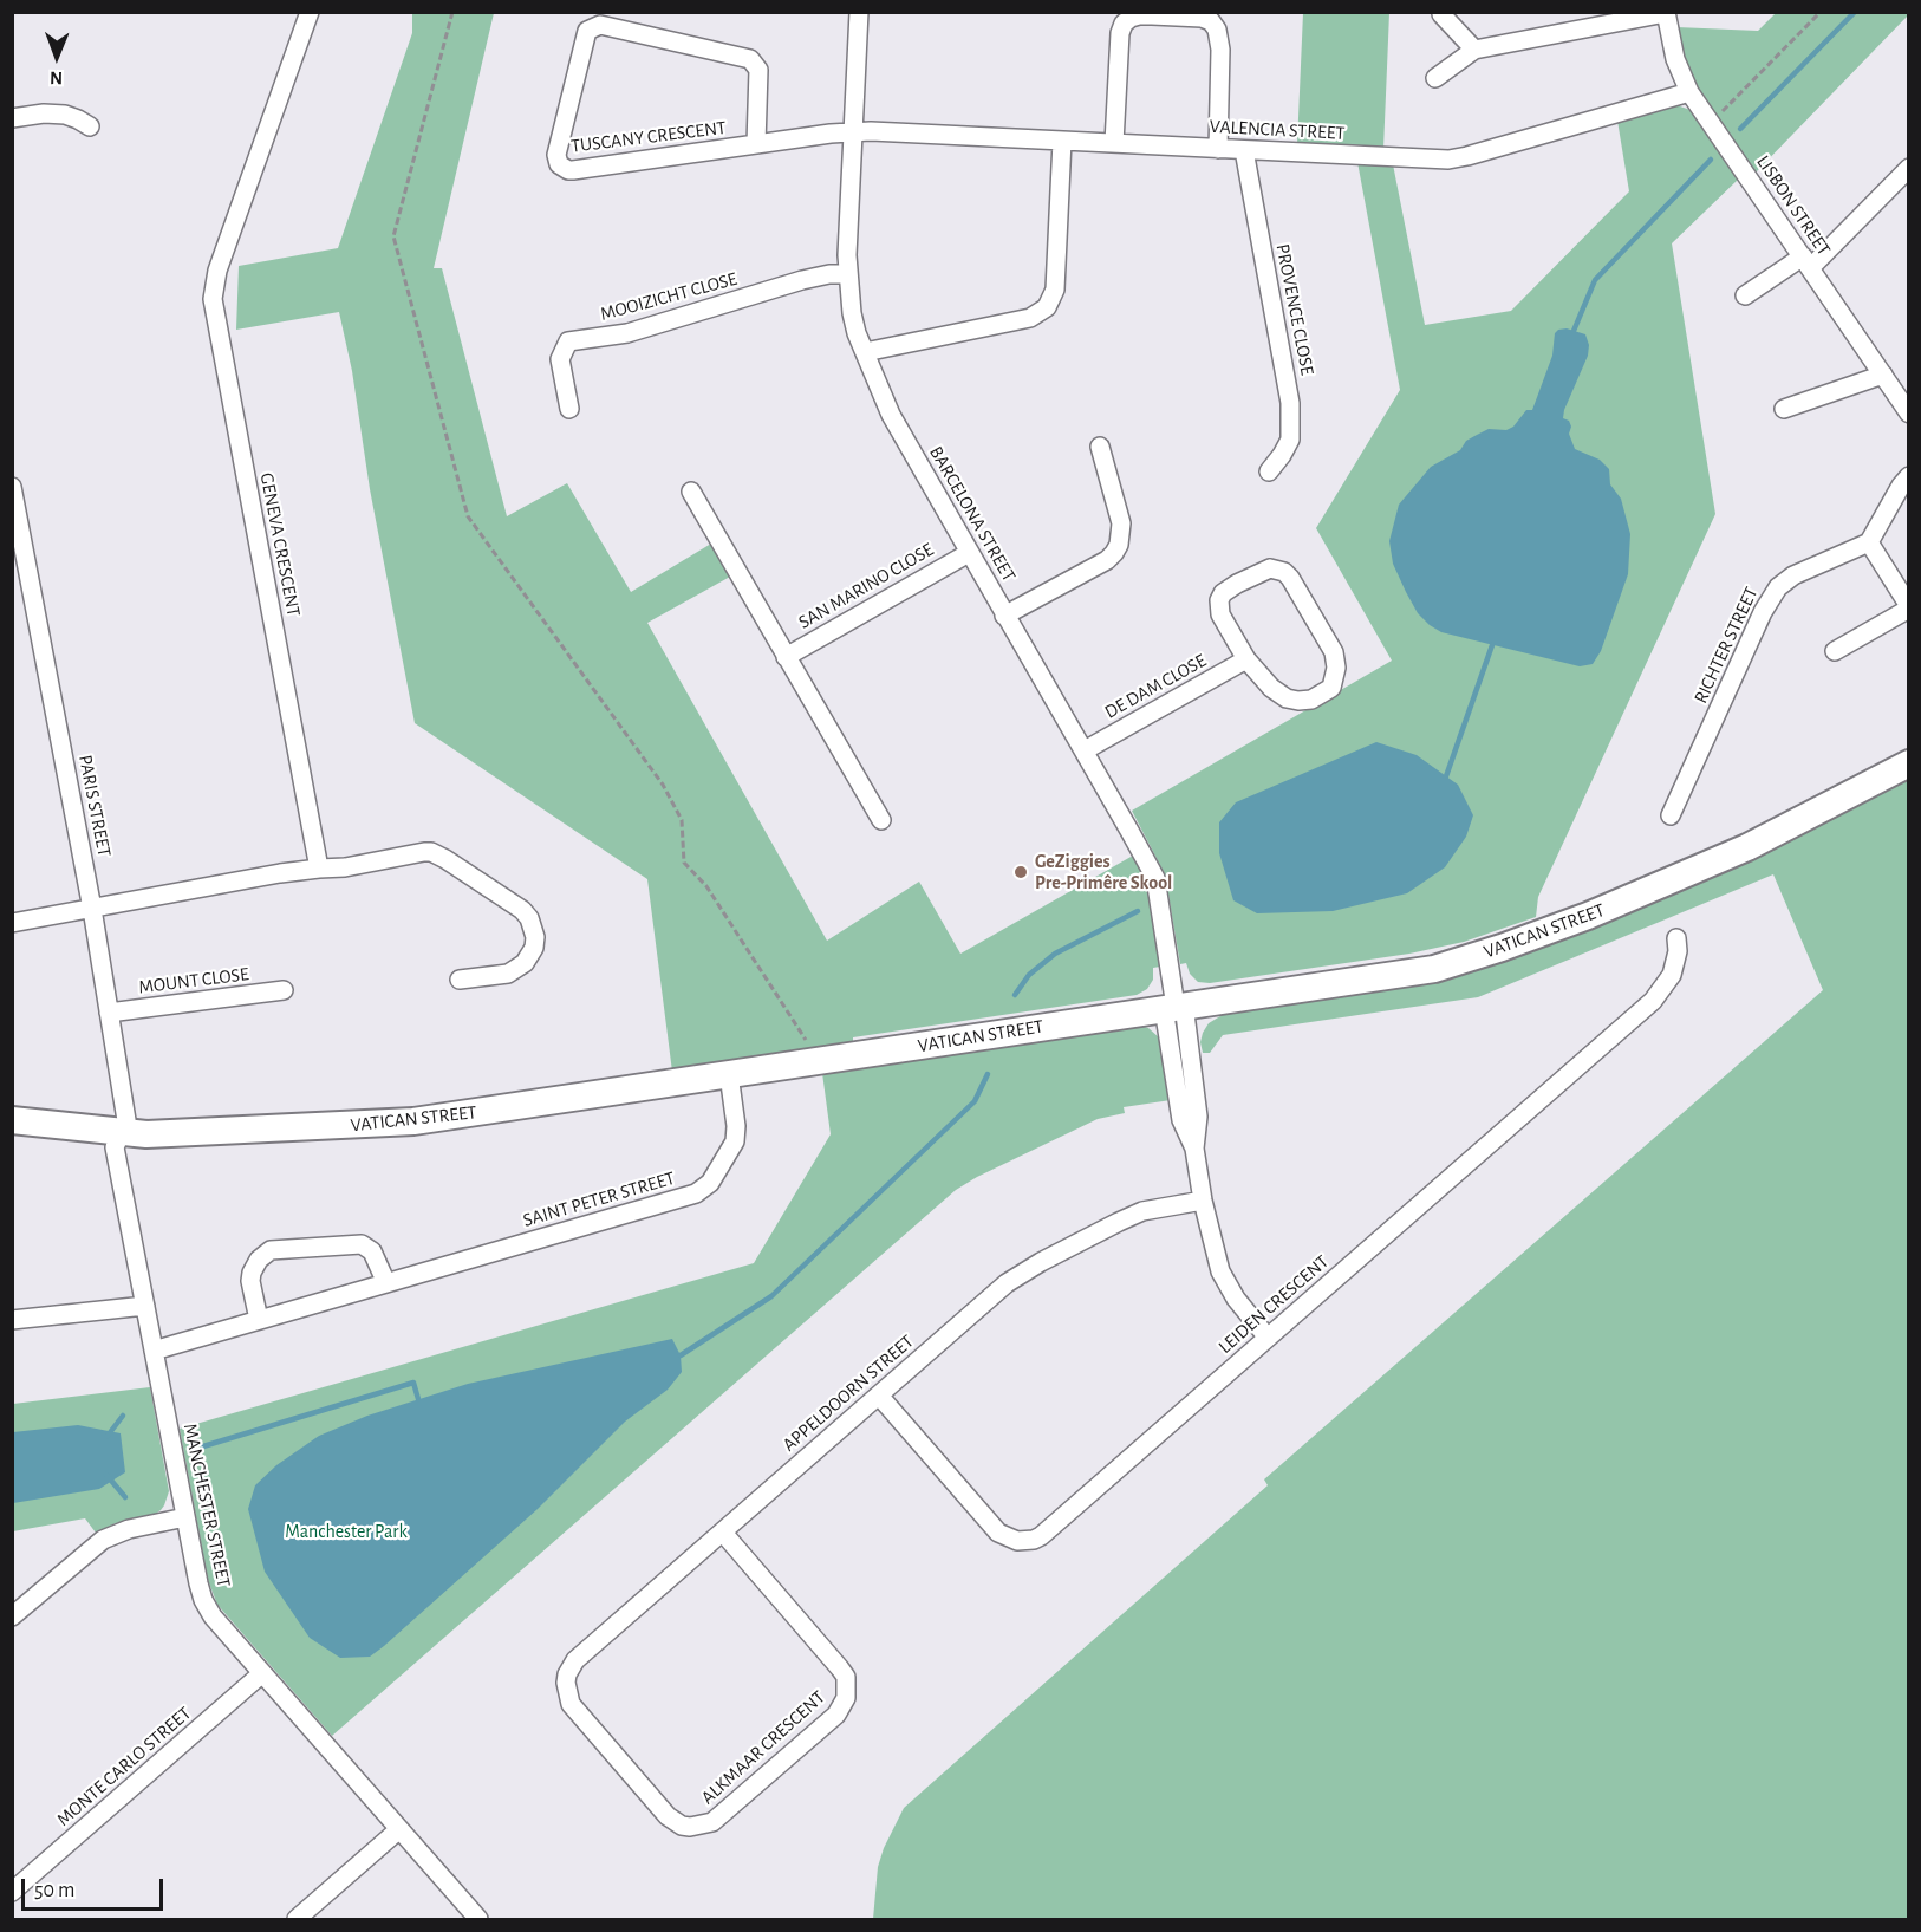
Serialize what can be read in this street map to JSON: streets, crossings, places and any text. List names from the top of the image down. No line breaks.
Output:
{"streets":{"street":["VALENCIA STREET","TUSCANY CRESCENT","LISBON STREET","MOOIZICHT CLOSE","PROVENCE CLOSE","BARCELONA STREET","GENEVA CRESCENT","SAN MARINO CLOSE","RICHTER STREET","DE DAM CLOSE","PARIS STREET","VATICAN STREET","MOUNT CLOSE","SAINT PETER STREET","LEIDEN CRESCENT","APPELDOORN STREET","MANCHESTER STREET","ALKMAAR CRESCENT","MONTE CARLO STREET"]},"crossings":[["VALENCIA STREET","TUSCANY CRESCENT"],["VALENCIA STREET","LISBON STREET"],["VALENCIA STREET","PROVENCE CLOSE"],["VALENCIA STREET","BARCELONA STREET"],["TUSCANY CRESCENT","BARCELONA STREET"],["MOOIZICHT CLOSE","BARCELONA STREET"],["BARCELONA STREET","SAN MARINO CLOSE"],["BARCELONA STREET","DE DAM CLOSE"],["BARCELONA STREET","VATICAN STREET"],["BARCELONA STREET","LEIDEN CRESCENT"],["BARCELONA STREET","APPELDOORN STREET"],["PARIS STREET","VATICAN STREET"],["PARIS STREET","MOUNT CLOSE"],["PARIS STREET","MANCHESTER STREET"],["VATICAN STREET","SAINT PETER STREET"],["VATICAN STREET","MANCHESTER STREET"],["SAINT PETER STREET","MANCHESTER STREET"],["LEIDEN CRESCENT","APPELDOORN STREET"],["APPELDOORN STREET","ALKMAAR CRESCENT"],["MANCHESTER STREET","MONTE CARLO STREET"]],"parks":["Manchester Park"],"places":["GeZiggies Pre-Primêre Skool"],"scale_bar":"50 m","north":"bottom"}
